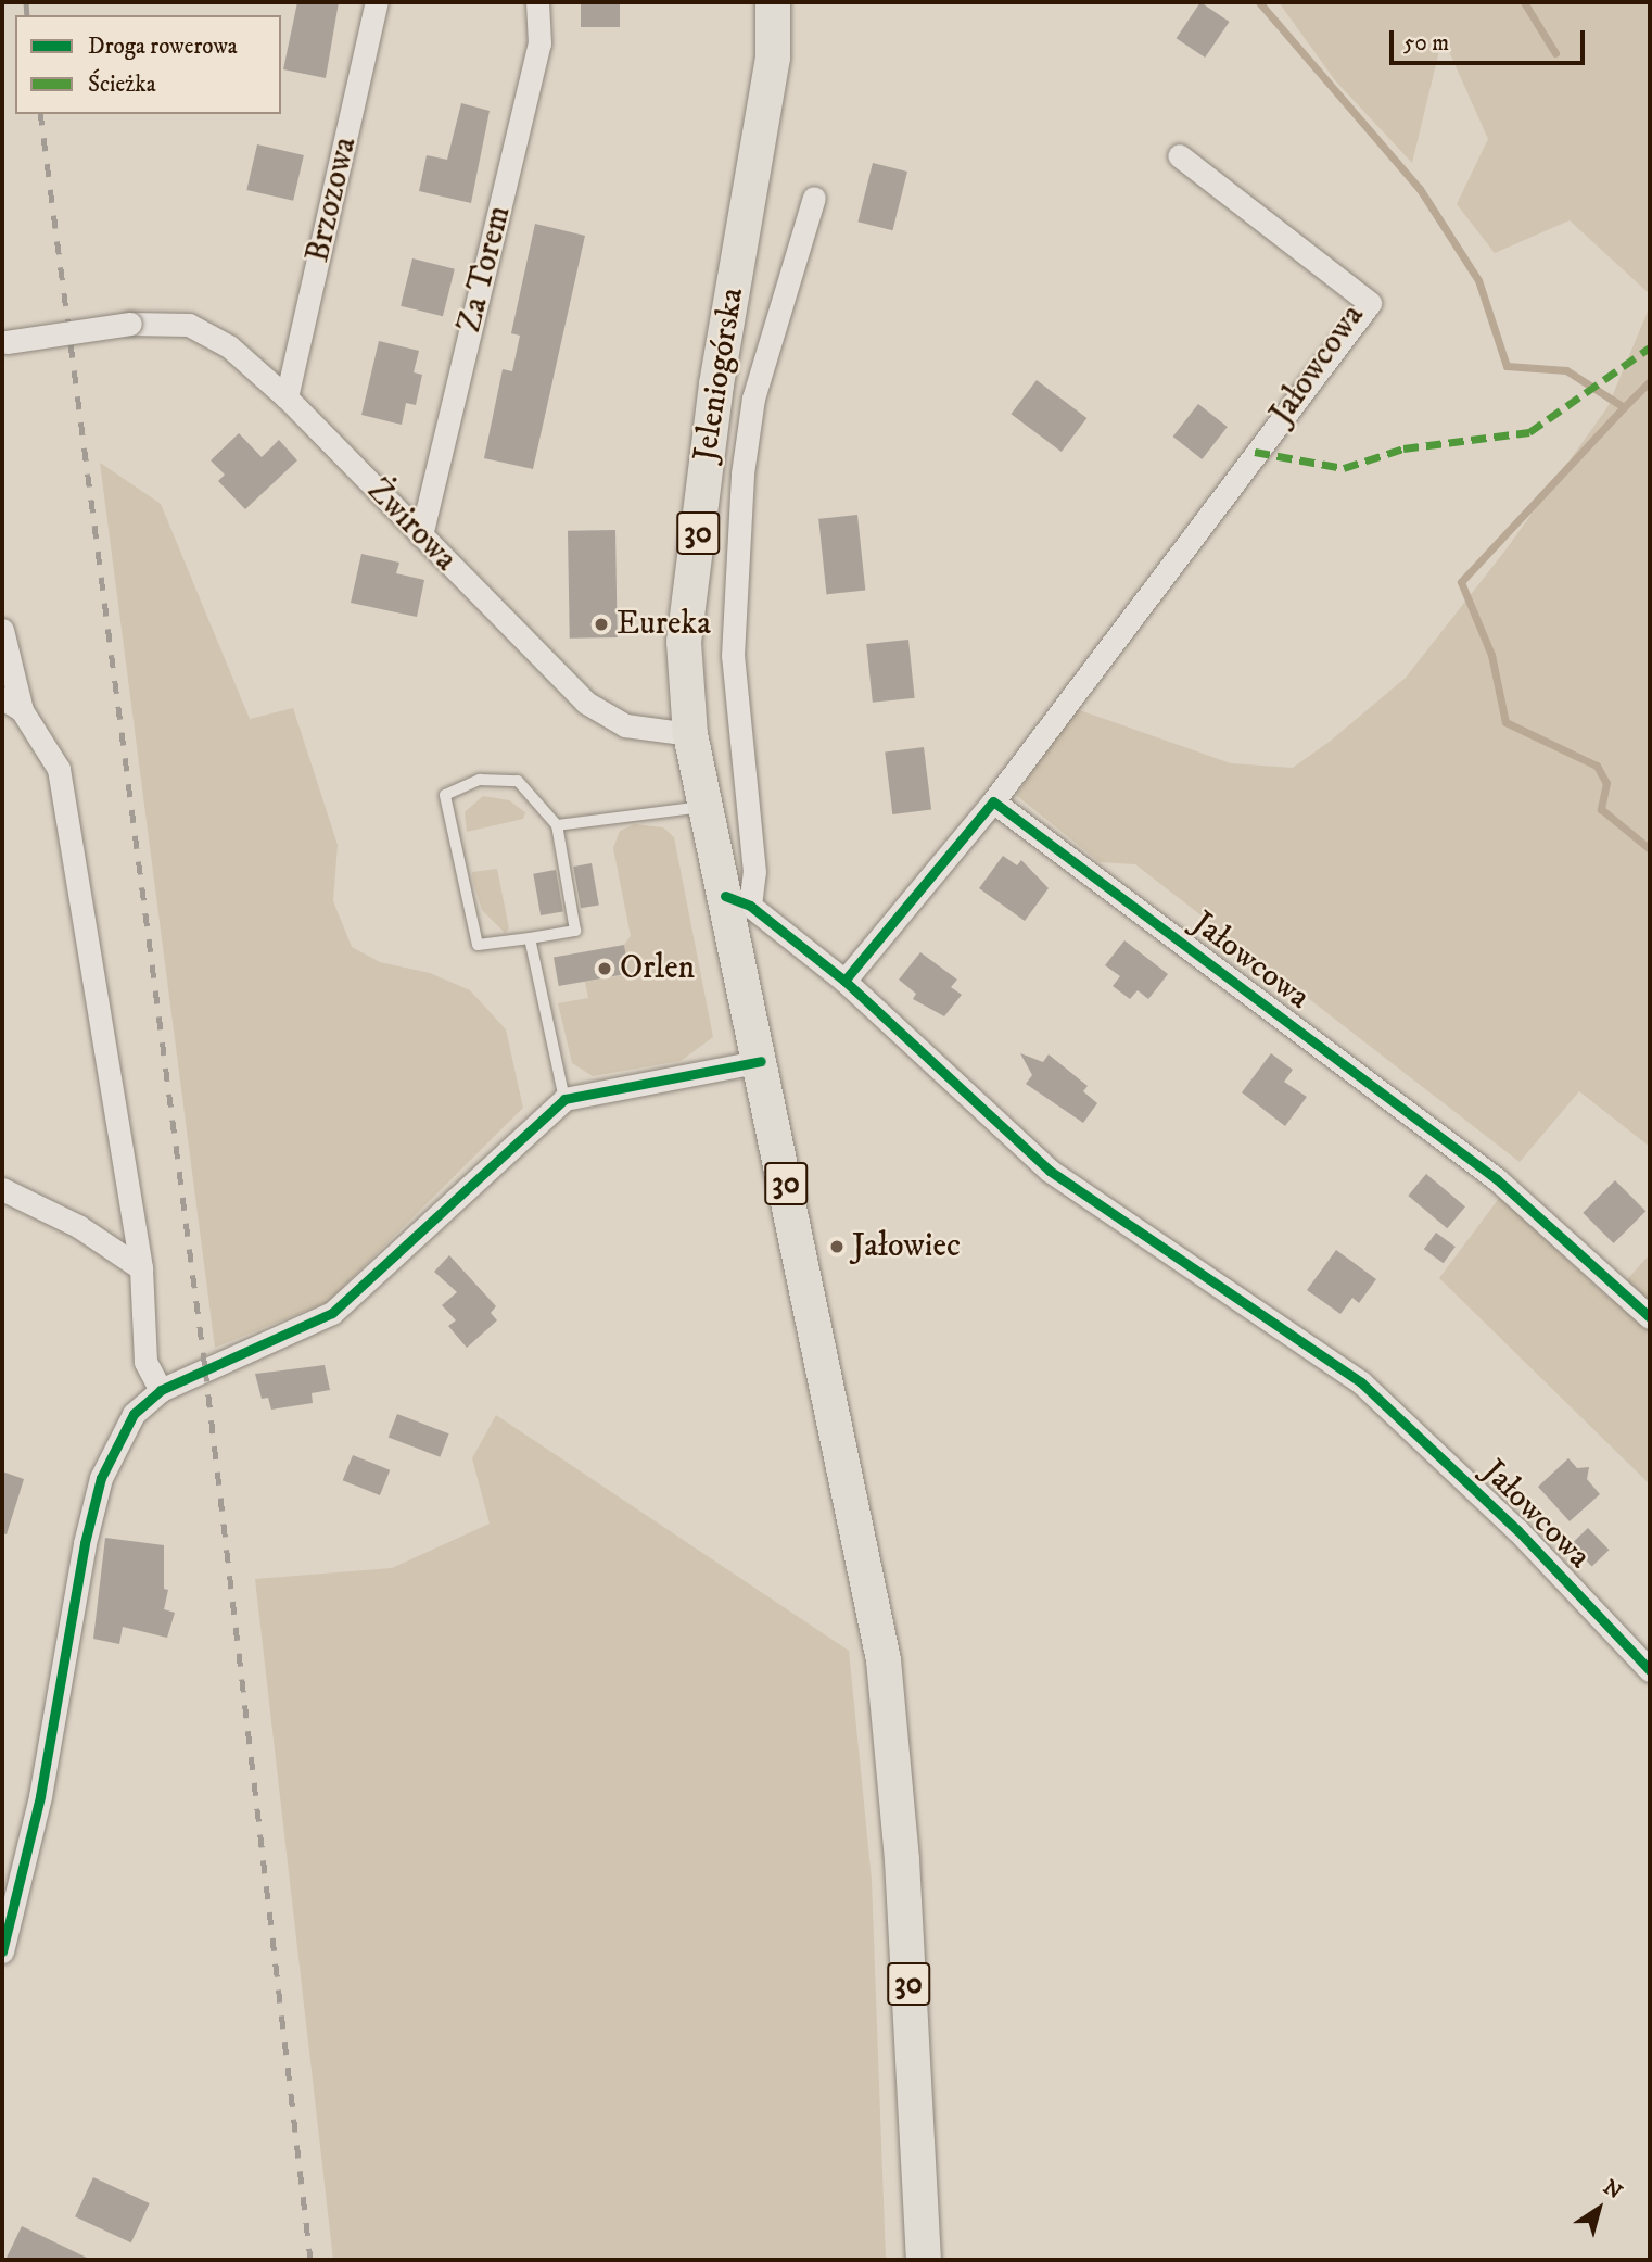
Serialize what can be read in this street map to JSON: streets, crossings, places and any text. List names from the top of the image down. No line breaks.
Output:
{"streets":{"main road":["Jeleniogórska","30"],"street":["Brzozowa","Za Torem","Jałowcowa","Żwirowa"]},"crossings":[["Brzozowa","Żwirowa"],["Za Torem","Żwirowa"],["Jałowcowa","Jeleniogórska"],["Jeleniogórska","Żwirowa"],["Jeleniogórska","30"]],"places":["Eureka","Orlen","Jałowiec"],"legend":["Droga rowerowa","Ścieżka"],"scale_bar":"50 m","north":"top right"}
